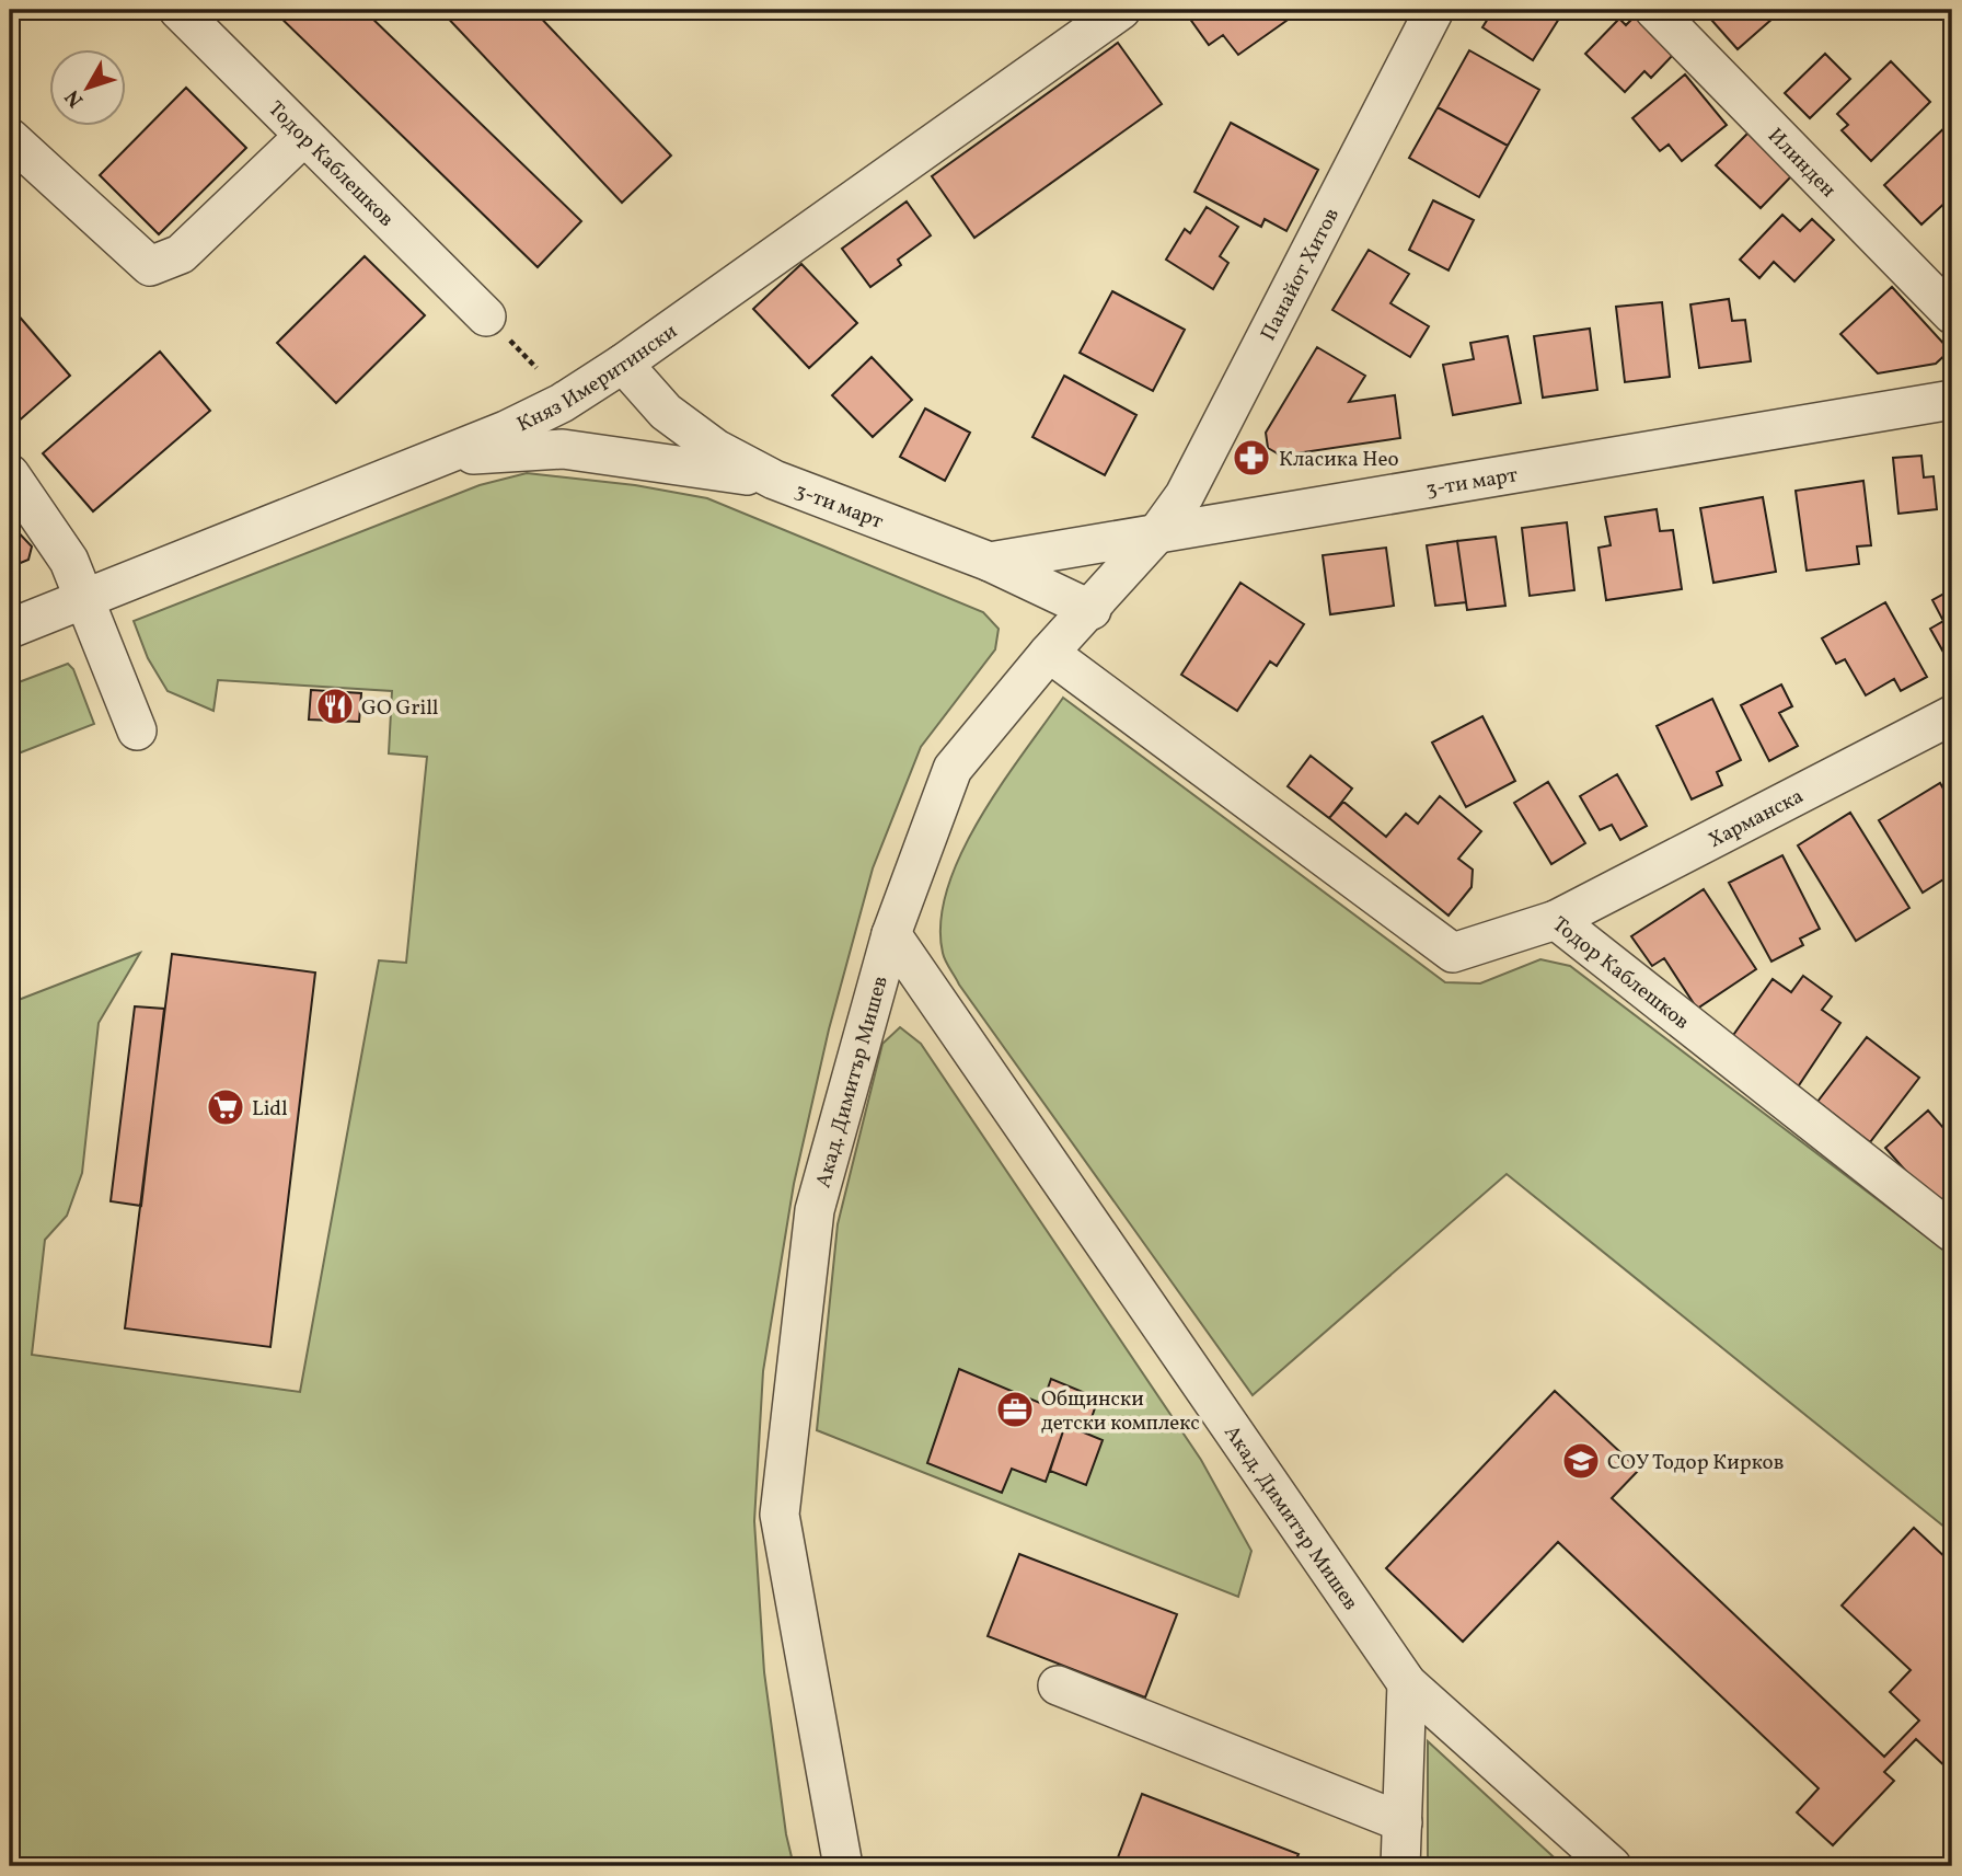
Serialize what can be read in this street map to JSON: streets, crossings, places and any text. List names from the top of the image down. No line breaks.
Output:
{"streets":{"street":["Илинден","Тодор Каблешков","Панайот Хитов","Княз Имеритински","3-ти март","Харманска","Акад. Димитър Мишев"]},"crossings":[["Тодор Каблешков","Харманска"],["Тодор Каблешков","Акад. Димитър Мишев"],["Панайот Хитов","3-ти март"],["Панайот Хитов","Акад. Димитър Мишев"],["3-ти март","Акад. Димитър Мишев"]],"places":{"pharmacy":["Класика Нео"],"restaurant":["GO Grill"],"supermarket":["Lidl"],"office":["Общински детски комплекс"],"school or university":["СОУ Тодор Кирков"]},"north":"bottom left"}
